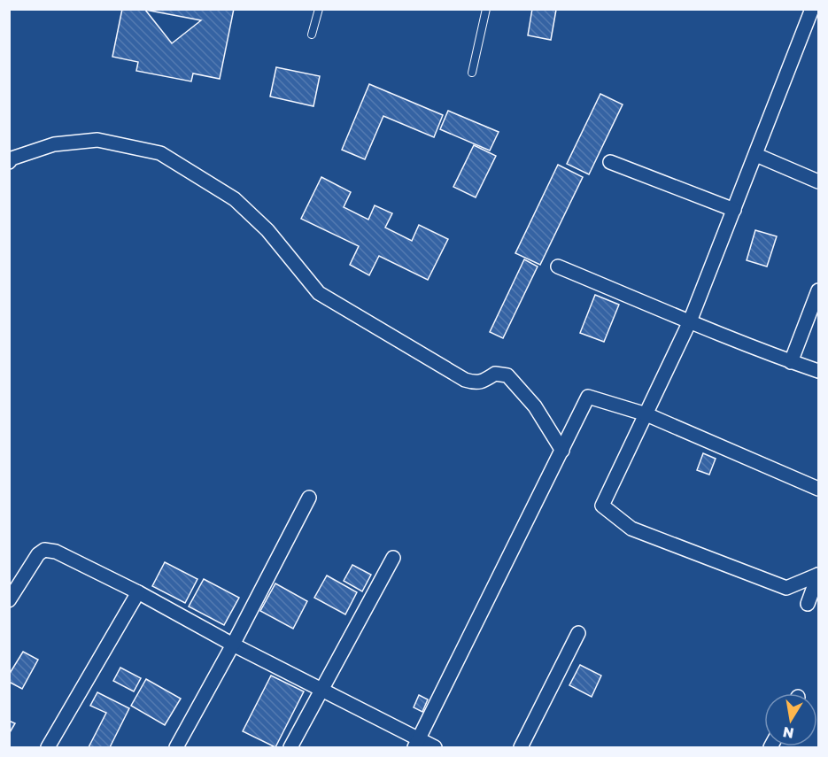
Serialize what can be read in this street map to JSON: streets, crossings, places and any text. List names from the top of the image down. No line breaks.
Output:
{"north":"bottom"}
